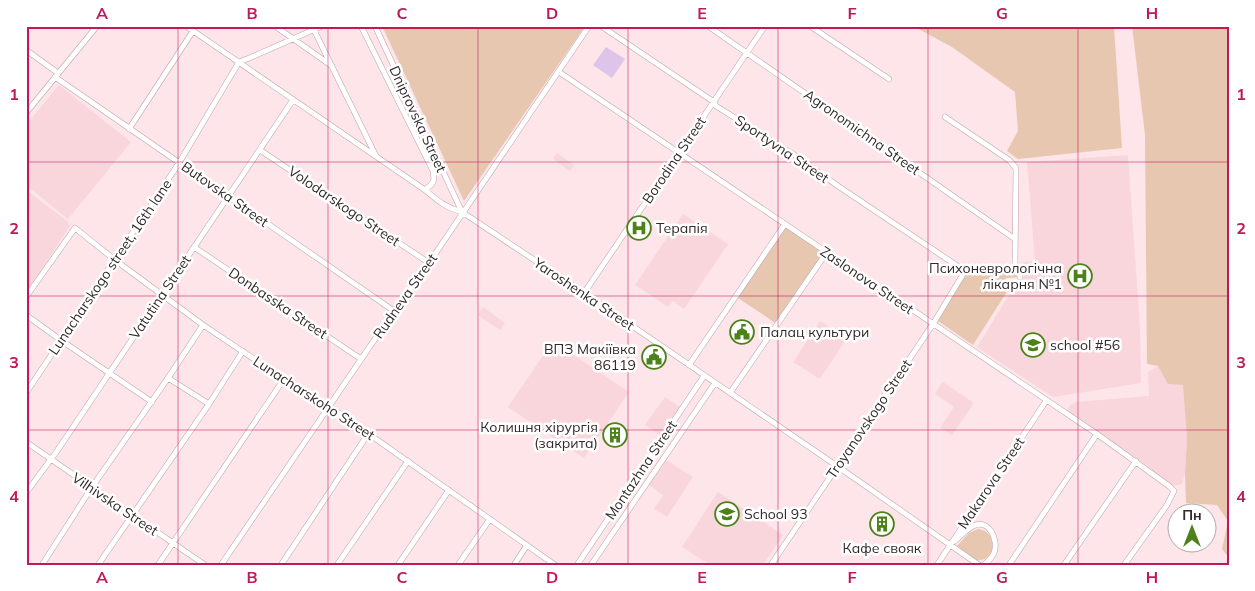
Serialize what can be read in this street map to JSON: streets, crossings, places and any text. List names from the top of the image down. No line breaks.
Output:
{"streets":{"street":["Dniprovska Street","Agronomichna Street","Sportyvna Street","Borodina Street","Butovska Street","Volodarskogo Street","Lunacharskogo street, 16th lane","Zaslonova Street","Yaroshenka Street","Rudneva Street","Vatutina Street","Donbasska Street","Lunacharskoho Street","Troyanovskogo Street","Montazhna Street","Makarova Street","Vilhivska Street"]},"crossings":[["Dniprovska Street","Yaroshenka Street"],["Dniprovska Street","Rudneva Street"],["Agronomichna Street","Borodina Street"],["Sportyvna Street","Borodina Street"],["Sportyvna Street","Troyanovskogo Street"],["Borodina Street","Zaslonova Street"],["Borodina Street","Yaroshenka Street"],["Butovska Street","Lunacharskogo street, 16th lane"],["Butovska Street","Rudneva Street"],["Butovska Street","Vatutina Street"],["Volodarskogo Street","Rudneva Street"],["Volodarskogo Street","Vatutina Street"],["Lunacharskogo street, 16th lane","Yaroshenka Street"],["Lunacharskogo street, 16th lane","Lunacharskoho Street"],["Zaslonova Street","Rudneva Street"],["Zaslonova Street","Troyanovskogo Street"],["Zaslonova Street","Makarova Street"],["Yaroshenka Street","Rudneva Street"],["Yaroshenka Street","Vatutina Street"],["Yaroshenka Street","Troyanovskogo Street"],["Yaroshenka Street","Montazhna Street"],["Yaroshenka Street","Makarova Street"],["Rudneva Street","Donbasska Street"],["Rudneva Street","Lunacharskoho Street"],["Vatutina Street","Donbasska Street"],["Vatutina Street","Lunacharskoho Street"],["Vatutina Street","Vilhivska Street"]],"places":{"hospital":["Терапія","Психоневрологічна лікарня №1"],"public building":["Палац культури","ВПЗ Макіївка 86119"],"school or university":["school #56","School 93"],"building":["Колишня хірургія (закрита)","Кафе свояк"]},"north":"top","grid":{"columns":["A","B","C","D","E","F","G","H"],"rows":["1","2","3","4"]}}
